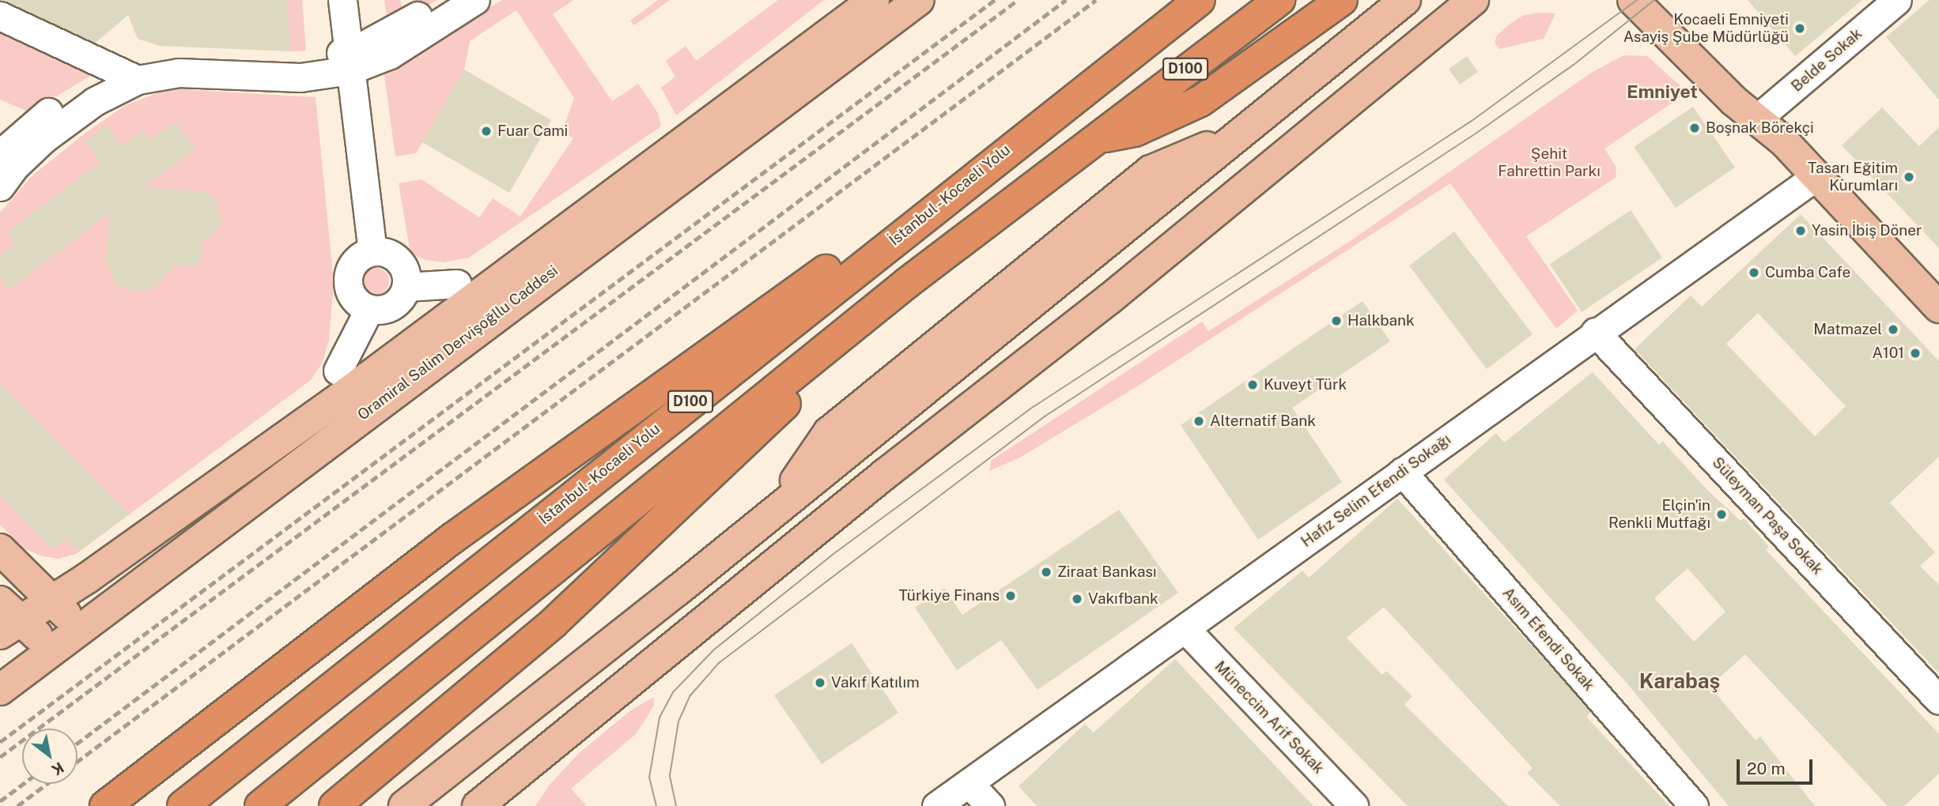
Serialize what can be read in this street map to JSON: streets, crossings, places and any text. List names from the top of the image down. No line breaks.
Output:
{"streets":{"highway":["D100","İstanbul - Kocaeli Yolu"],"main road":["Oramiral Salim Dervişoğllu Caddesi"],"street":["Belde Sokak","Hafız Selim Efendi Sokağı","Süleyman Paşa Sokak","Asım Efendi Sokak","Müneccim Arif Sokak"]},"crossings":[["Hafız Selim Efendi Sokağı","Süleyman Paşa Sokak"],["Hafız Selim Efendi Sokağı","Asım Efendi Sokak"],["Hafız Selim Efendi Sokağı","Müneccim Arif Sokak"]],"districts":["Emniyet","Karabaş"],"parks":["Şehit Fahrettin Parkı"],"places":["Kocaeli Emniyeti Asayiş Şube Müdürlüğü","Boşnak Börekçi","Fuar Cami","Tasarı Eğitim Kurumları","Yasin İbiş Döner","Cumba Cafe","Halkbank","Matmazel","A101","Kuveyt Türk","Alternatif Bank","Elçin'in Renkli Mutfağı","Ziraat Bankası","Türkiye Finans","Vakıfbank","Vakıf Katılım"],"scale_bar":"20 m","north":"bottom right"}
